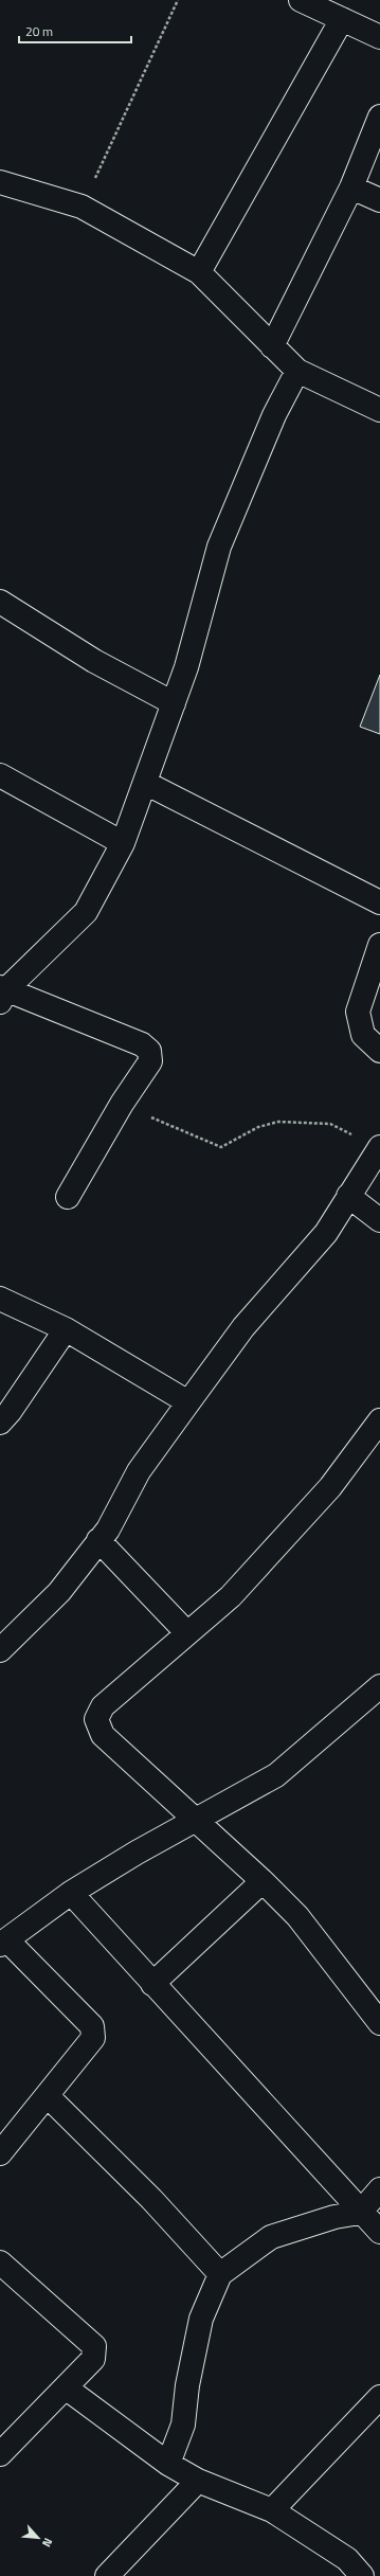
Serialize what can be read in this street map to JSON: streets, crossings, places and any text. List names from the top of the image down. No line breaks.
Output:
{"scale_bar":"20 m","north":"bottom right"}
